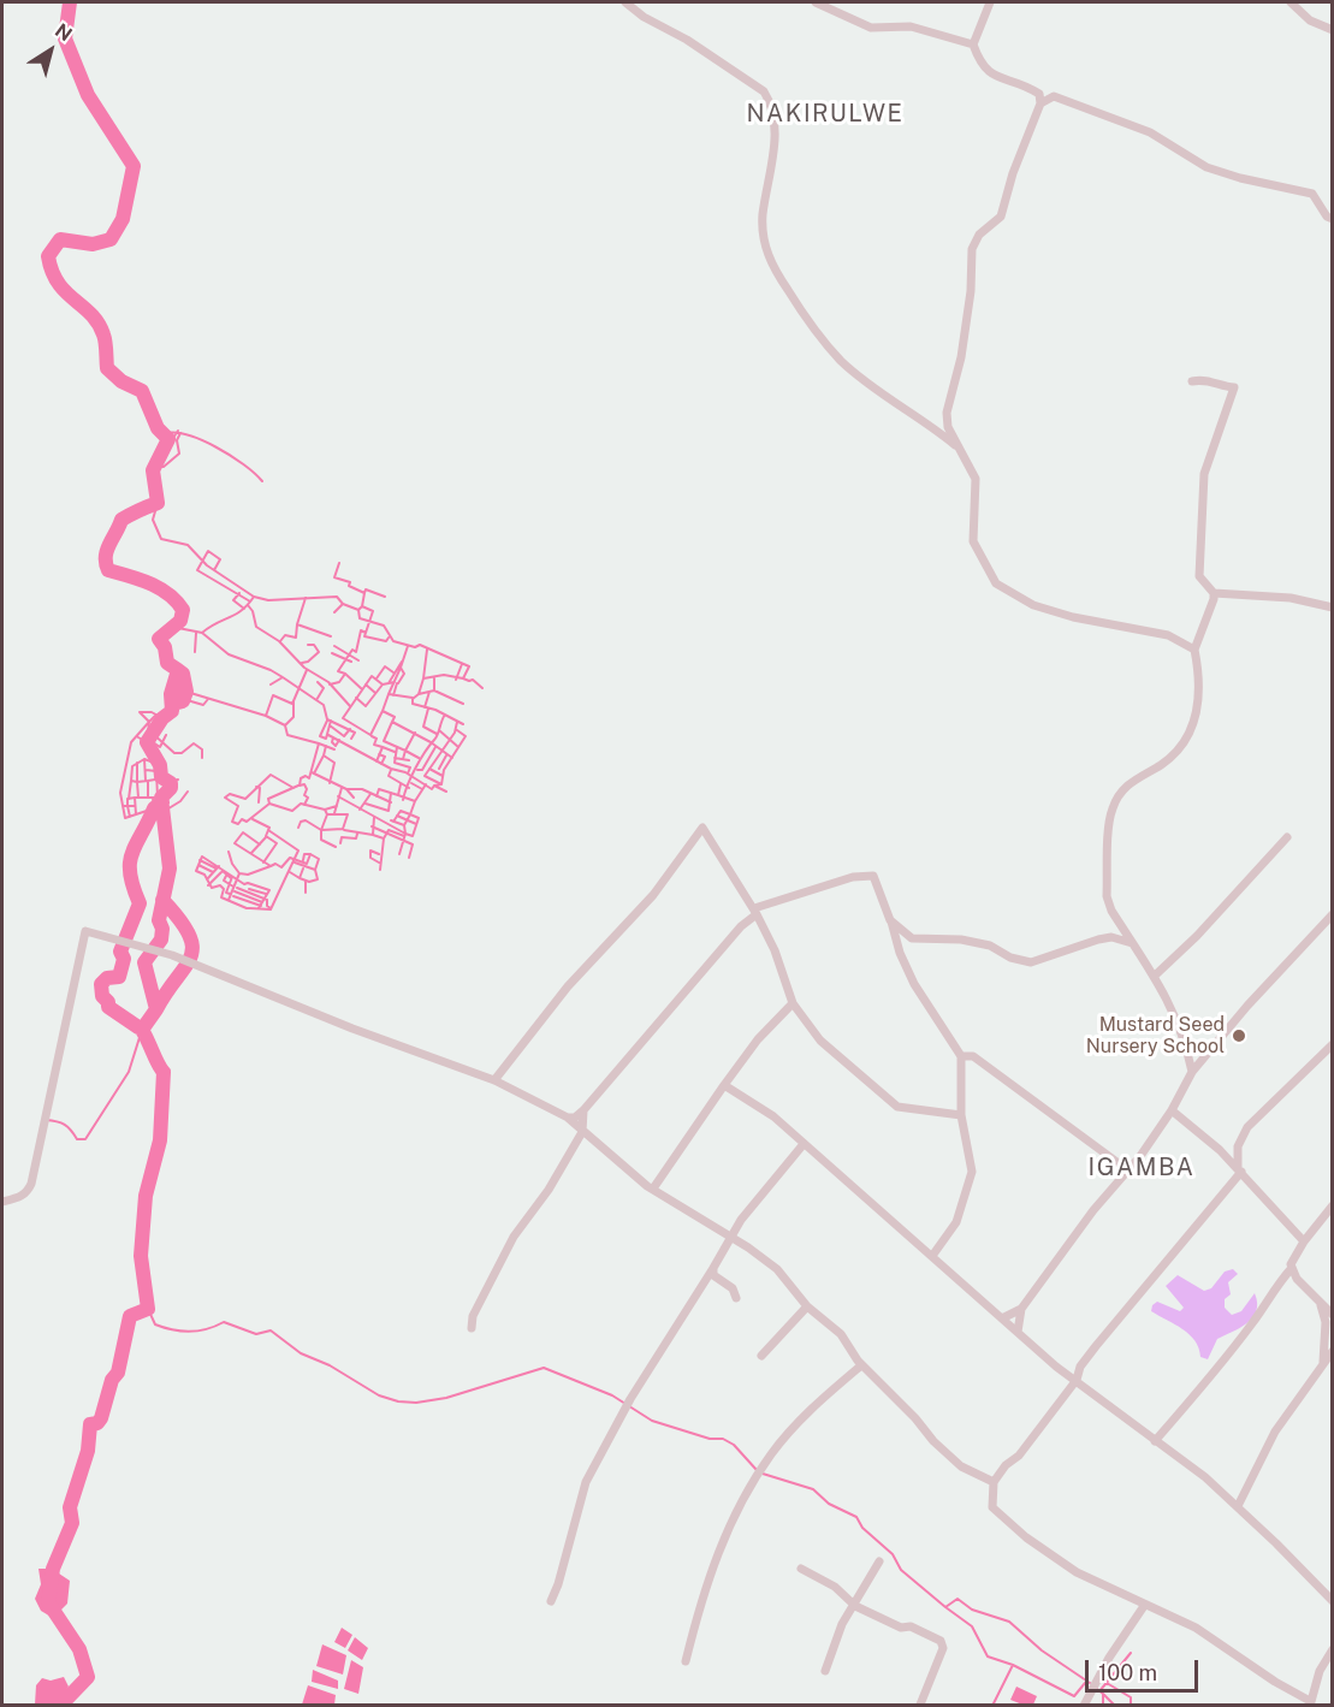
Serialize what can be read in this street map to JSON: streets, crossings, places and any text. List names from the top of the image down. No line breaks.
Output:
{"districts":["NAKIRULWE","IGAMBA"],"places":["Mustard Seed Nursery School"],"scale_bar":"100 m","north":"top right"}
